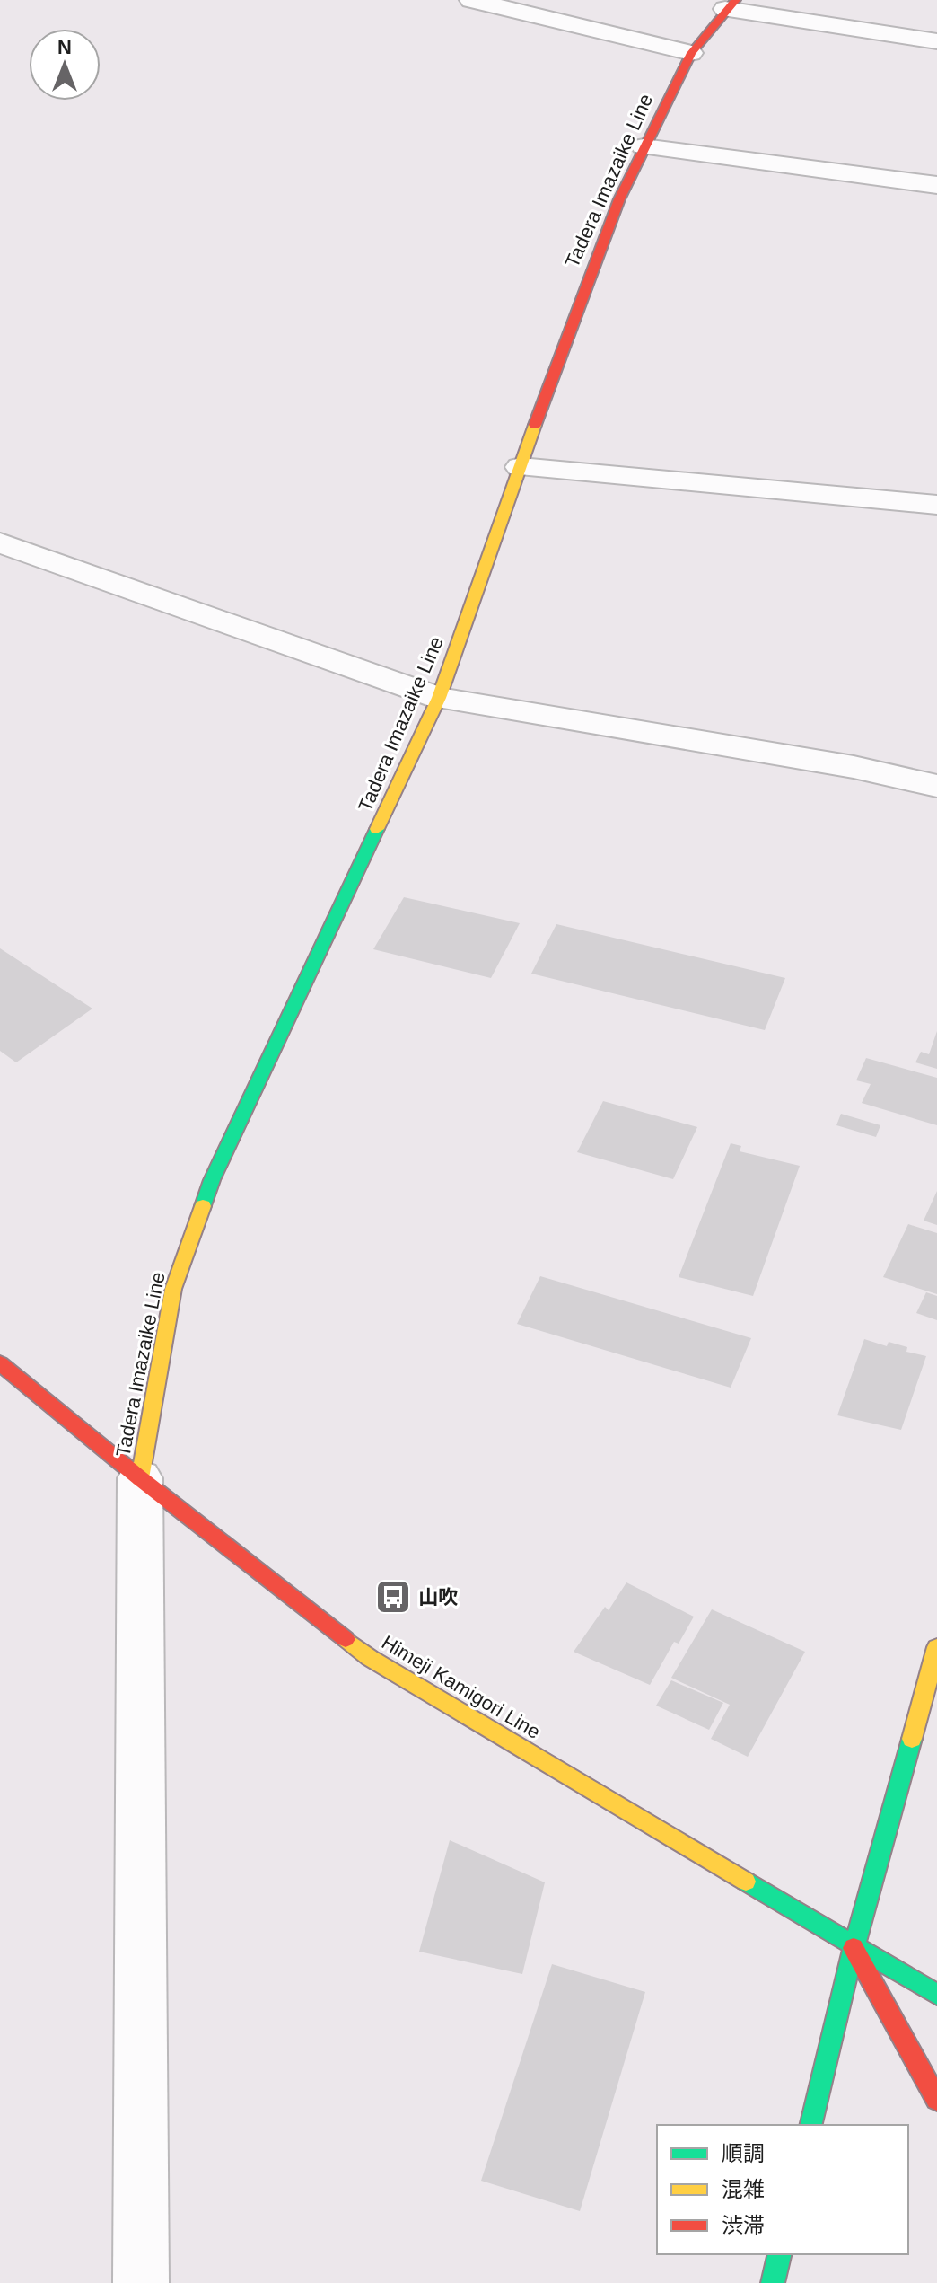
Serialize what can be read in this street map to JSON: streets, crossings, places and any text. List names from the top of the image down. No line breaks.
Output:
{"streets":{"main road":["Tadera Imazaike Line","Himeji Kamigori Line"]},"crossings":[["Tadera Imazaike Line","Himeji Kamigori Line"]],"places":{"bus stop":["山吹"]},"legend":["順調","混雑","渋滞"],"north":"top"}
